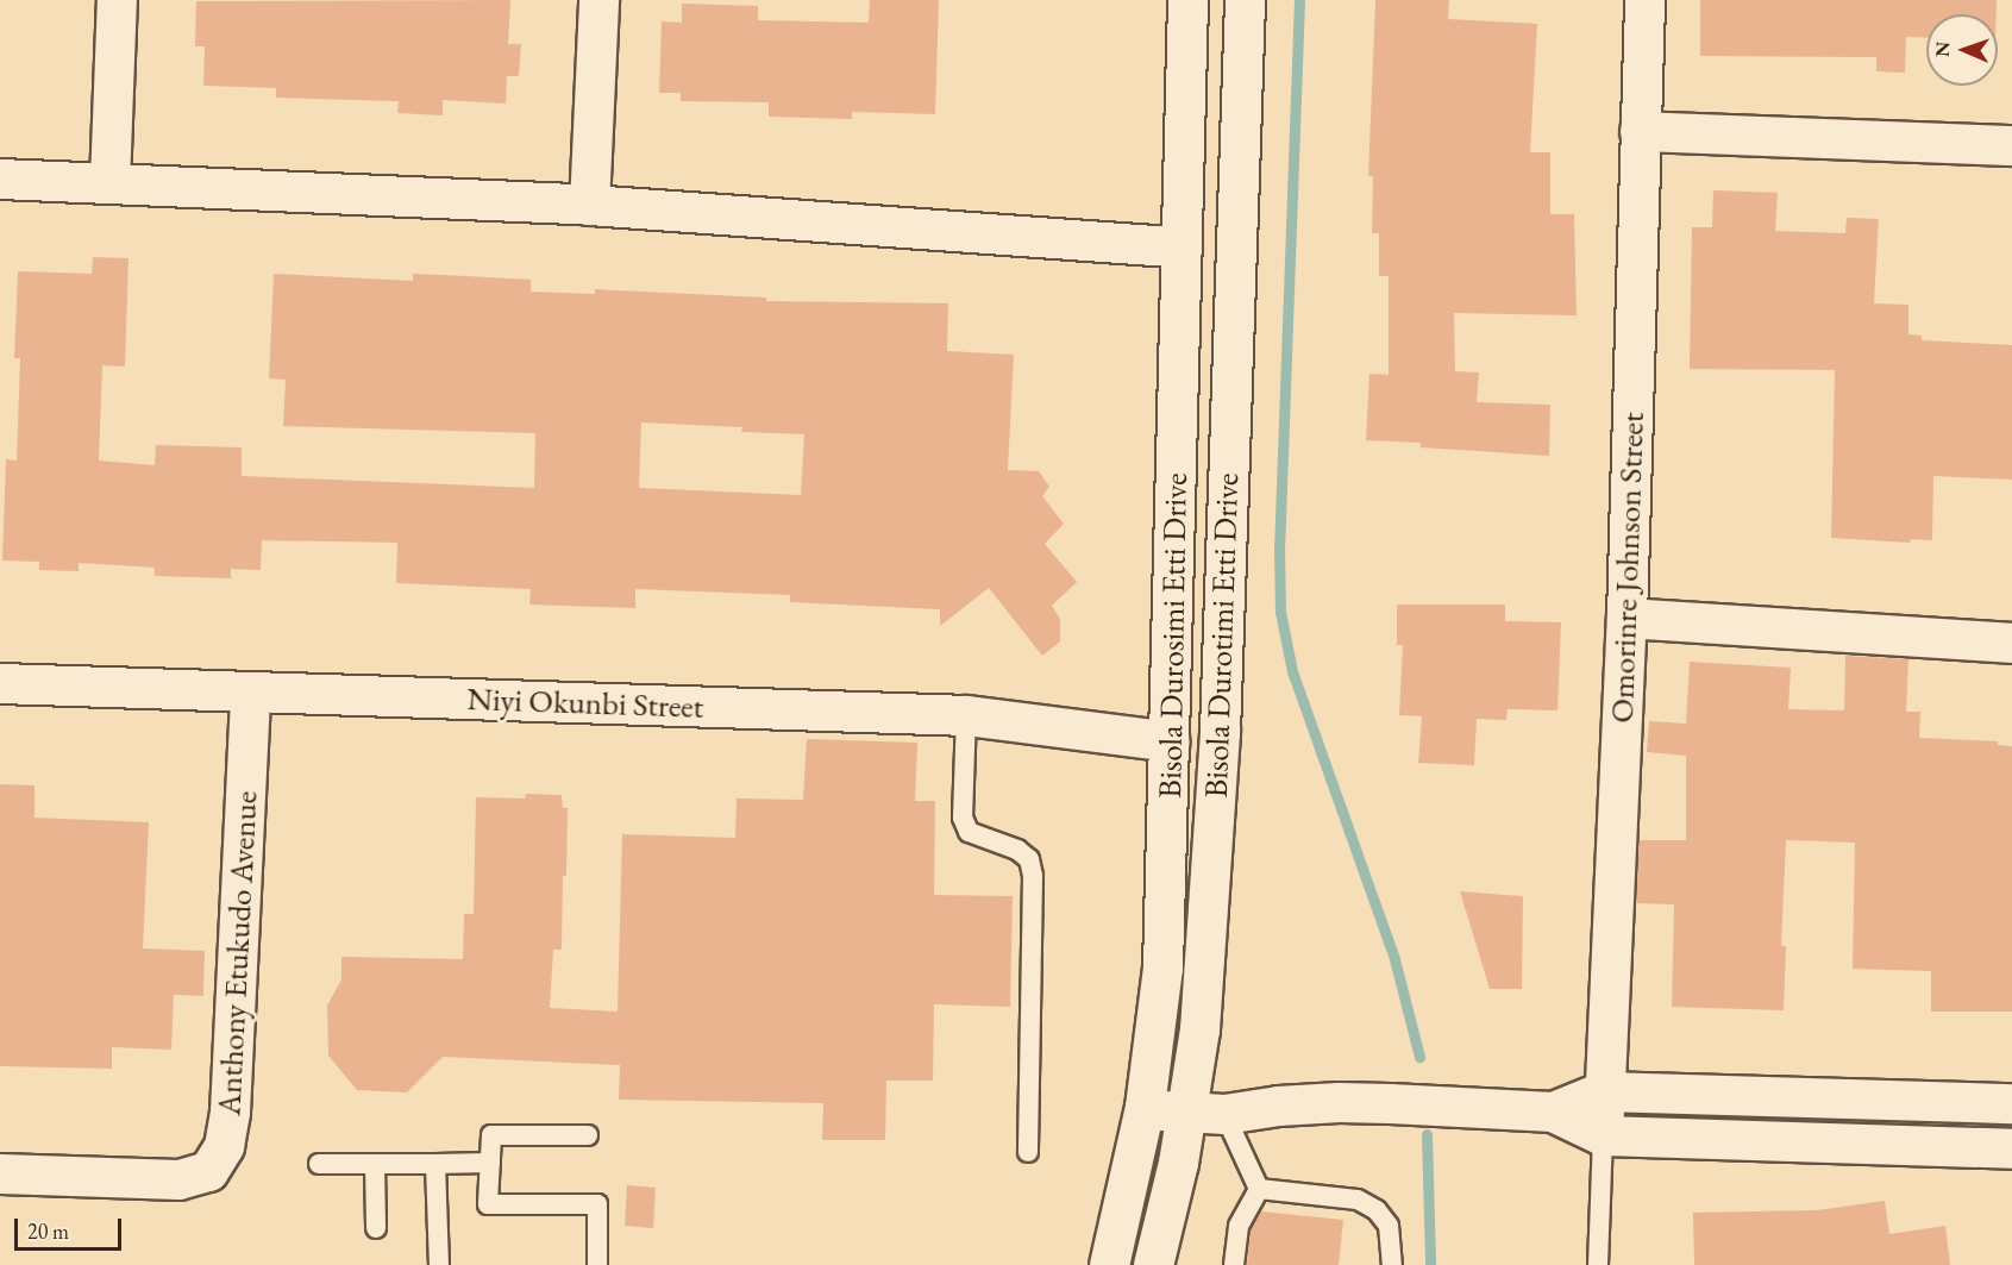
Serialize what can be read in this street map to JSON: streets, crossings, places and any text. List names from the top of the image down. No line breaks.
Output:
{"streets":{"street":["Omorinre Johnson Street","Bisola Durosimi Etti Drive","Bisola Durotimi Etti Drive","Niyi Okunbi Street","Anthony Etukudo Avenue"]},"crossings":[["Bisola Durosimi Etti Drive","Niyi Okunbi Street"],["Niyi Okunbi Street","Anthony Etukudo Avenue"]],"scale_bar":"20 m","north":"left"}
